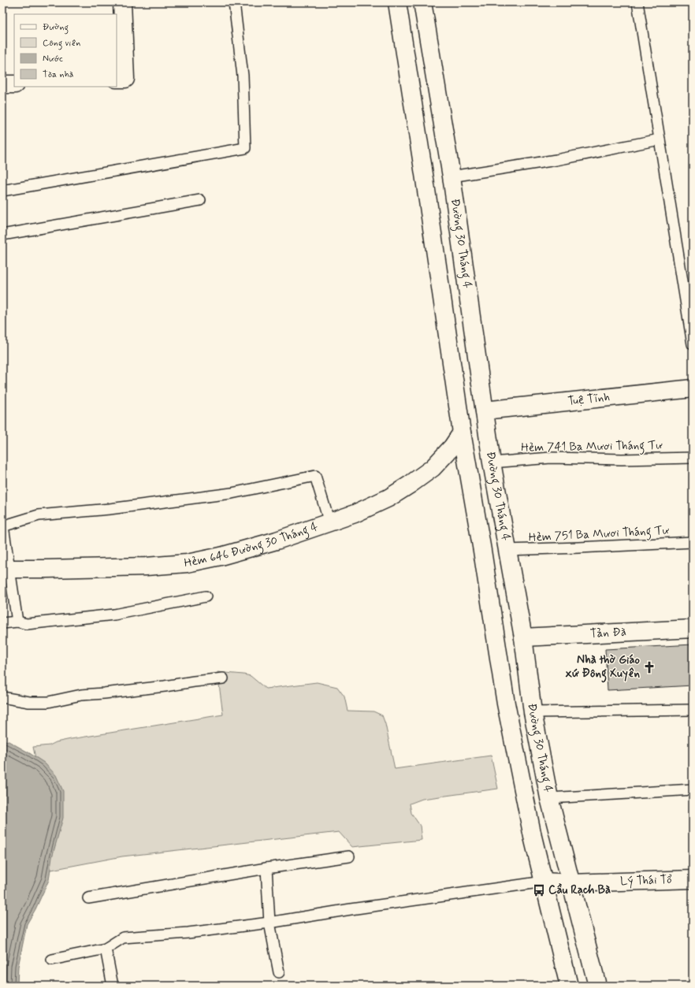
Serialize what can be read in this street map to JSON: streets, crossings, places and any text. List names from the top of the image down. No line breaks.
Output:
{"streets":{"main road":["Đường 30 Tháng 4","Tuệ Tĩnh","Hẻm 646 Đường 30 Tháng 4","Tản Đà","Lý Thái Tổ"],"lane":["Hẻm 741 Ba Mươi Tháng Tư","Hẻm 751 Ba Mươi Tháng Tư"]},"crossings":[["Đường 30 Tháng 4","Tuệ Tĩnh"],["Đường 30 Tháng 4","Hẻm 741 Ba Mươi Tháng Tư"],["Đường 30 Tháng 4","Hẻm 751 Ba Mươi Tháng Tư"],["Đường 30 Tháng 4","Hẻm 646 Đường 30 Tháng 4"],["Đường 30 Tháng 4","Tản Đà"],["Đường 30 Tháng 4","Lý Thái Tổ"]],"places":{"church":["Nhà thờ Giáo xứ Đông Xuyên"],"bus stop":["Cầu Rạch Bà"]},"legend":["Đường","Công viên","Nước","Tòa nhà"]}
